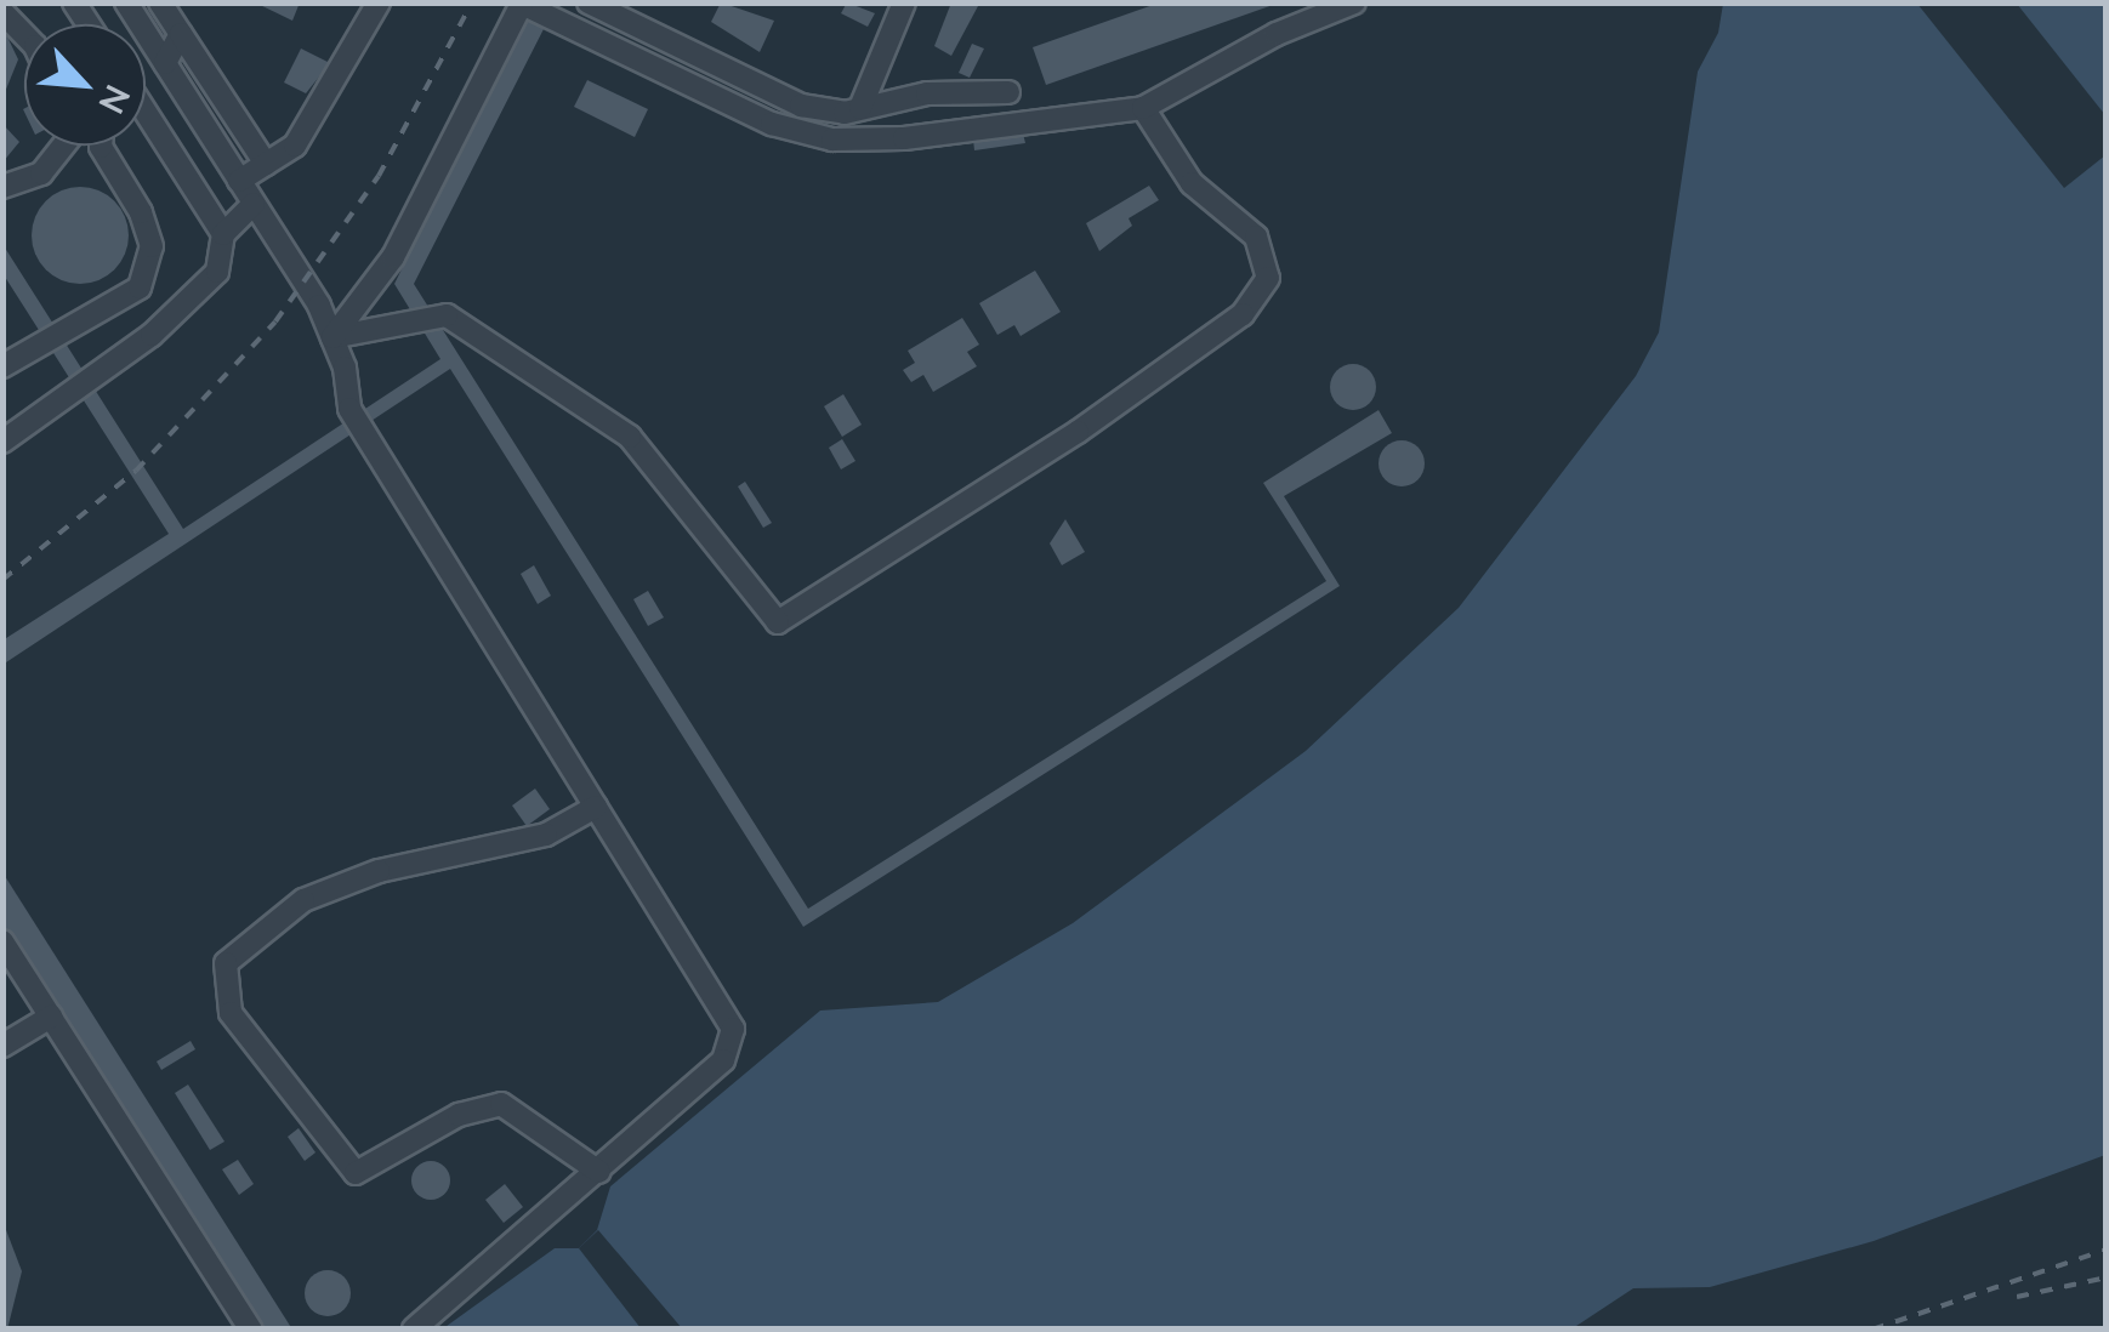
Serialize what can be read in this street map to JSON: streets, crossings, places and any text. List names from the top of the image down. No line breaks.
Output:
{"north":"bottom right"}
